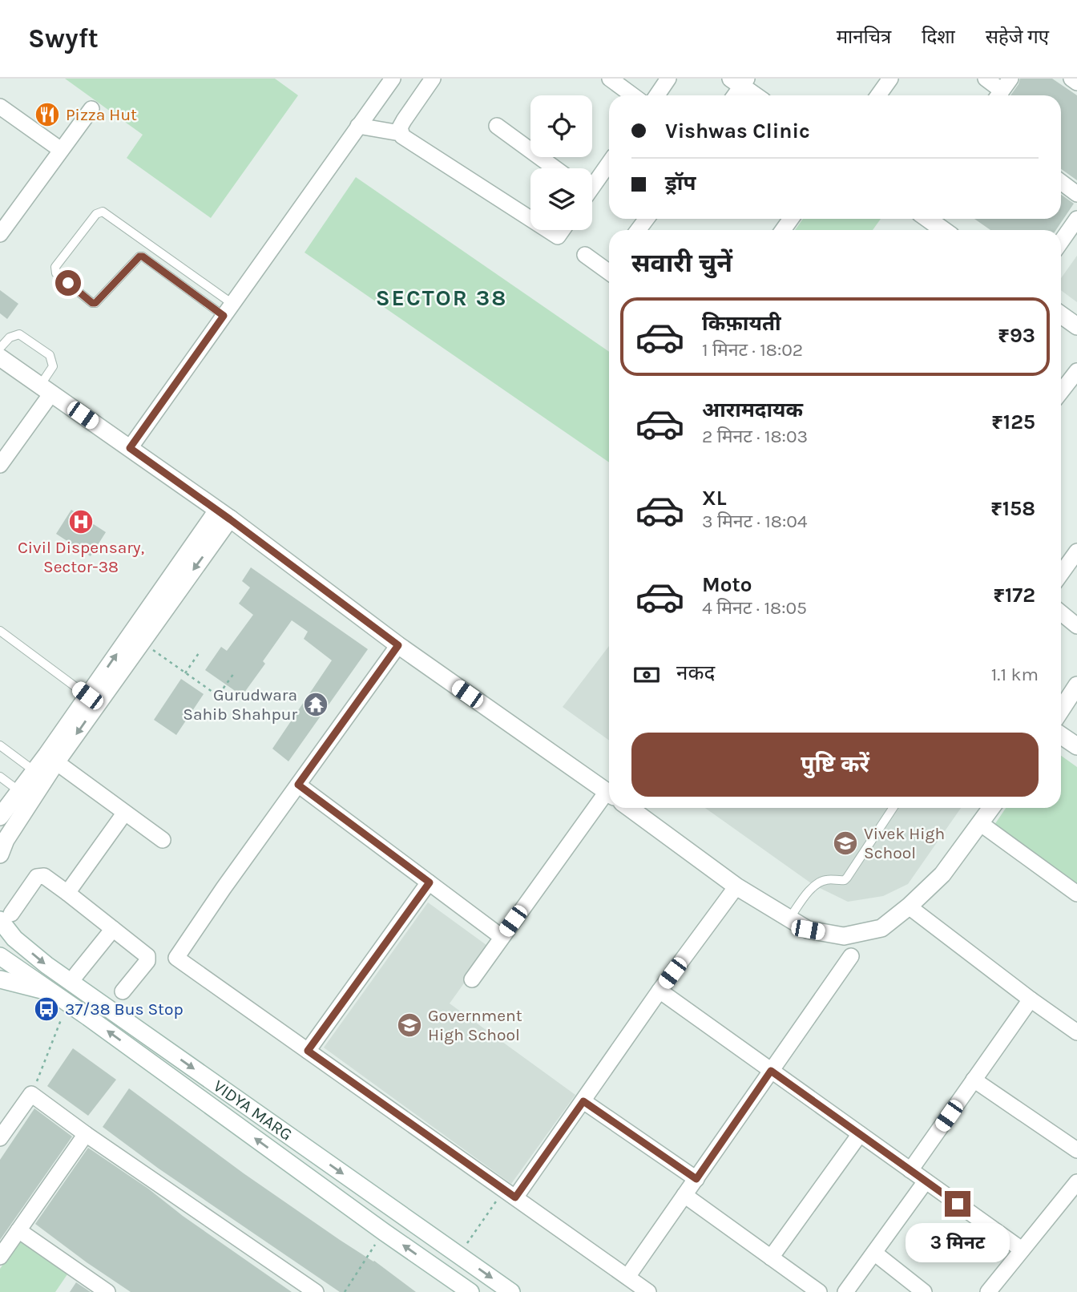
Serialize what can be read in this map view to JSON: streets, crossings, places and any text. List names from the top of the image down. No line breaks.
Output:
{"streets":{"street":["VIDYA MARG"]},"districts":["SECTOR 38"],"places":{"restaurant":["Pizza Hut"],"hospital":["Civil Dispensary, Sector-38"],"temple":["Gurudwara Sahib Shahpur"],"school or university":["Vivek High School","Government High School"],"bus stop":["37/38 Bus Stop"]},"page":{"header":"Swyft","nav":["मानचित्र","दिशा","सहेजे गए"],"banner":["Vishwas Clinic","ड्रॉप"],"heading":"सवारी चुनें","list":[{"name":"किफ़ायती","note":"1 मिनट · 18:02","value":"₹93"},{"name":"आरामदायक","note":"2 मिनट · 18:03","value":"₹125"},{"name":"XL","note":"3 मिनट · 18:04","value":"₹158"},{"name":"Moto","note":"4 मिनट · 18:05","value":"₹172"}],"pay":["नकद","1.1 km"],"buttons":"पुष्टि करें","bubble":"3 मिनट"}}
